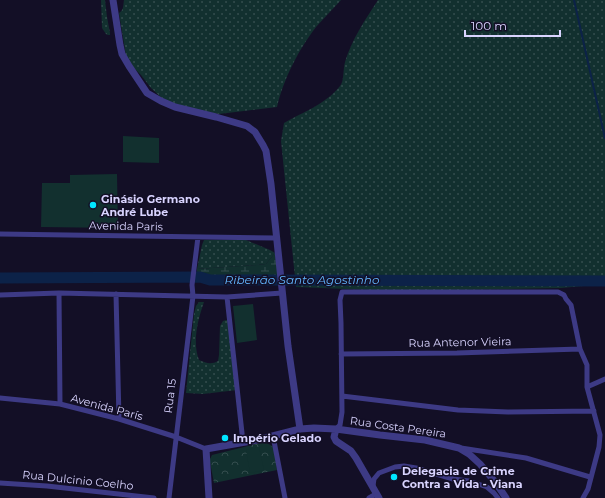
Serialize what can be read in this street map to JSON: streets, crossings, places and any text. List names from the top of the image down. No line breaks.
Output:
{"streets":{"street":["Avenida Paris","Rua Antenor Vieira","Rua 15","Avenida París","Rua Costa Pereira","Rua Dulcinio Coelho"]},"crossings":[["Avenida Paris","Rua 15"],["Rua 15","Avenida París"]],"water":["Ribeirão Santo Agostinho"],"places":["Ginásio Germano André Lube","Império Gelado","Delegacia de Crime Contra a Vida - Viana"],"scale_bar":"100 m"}
